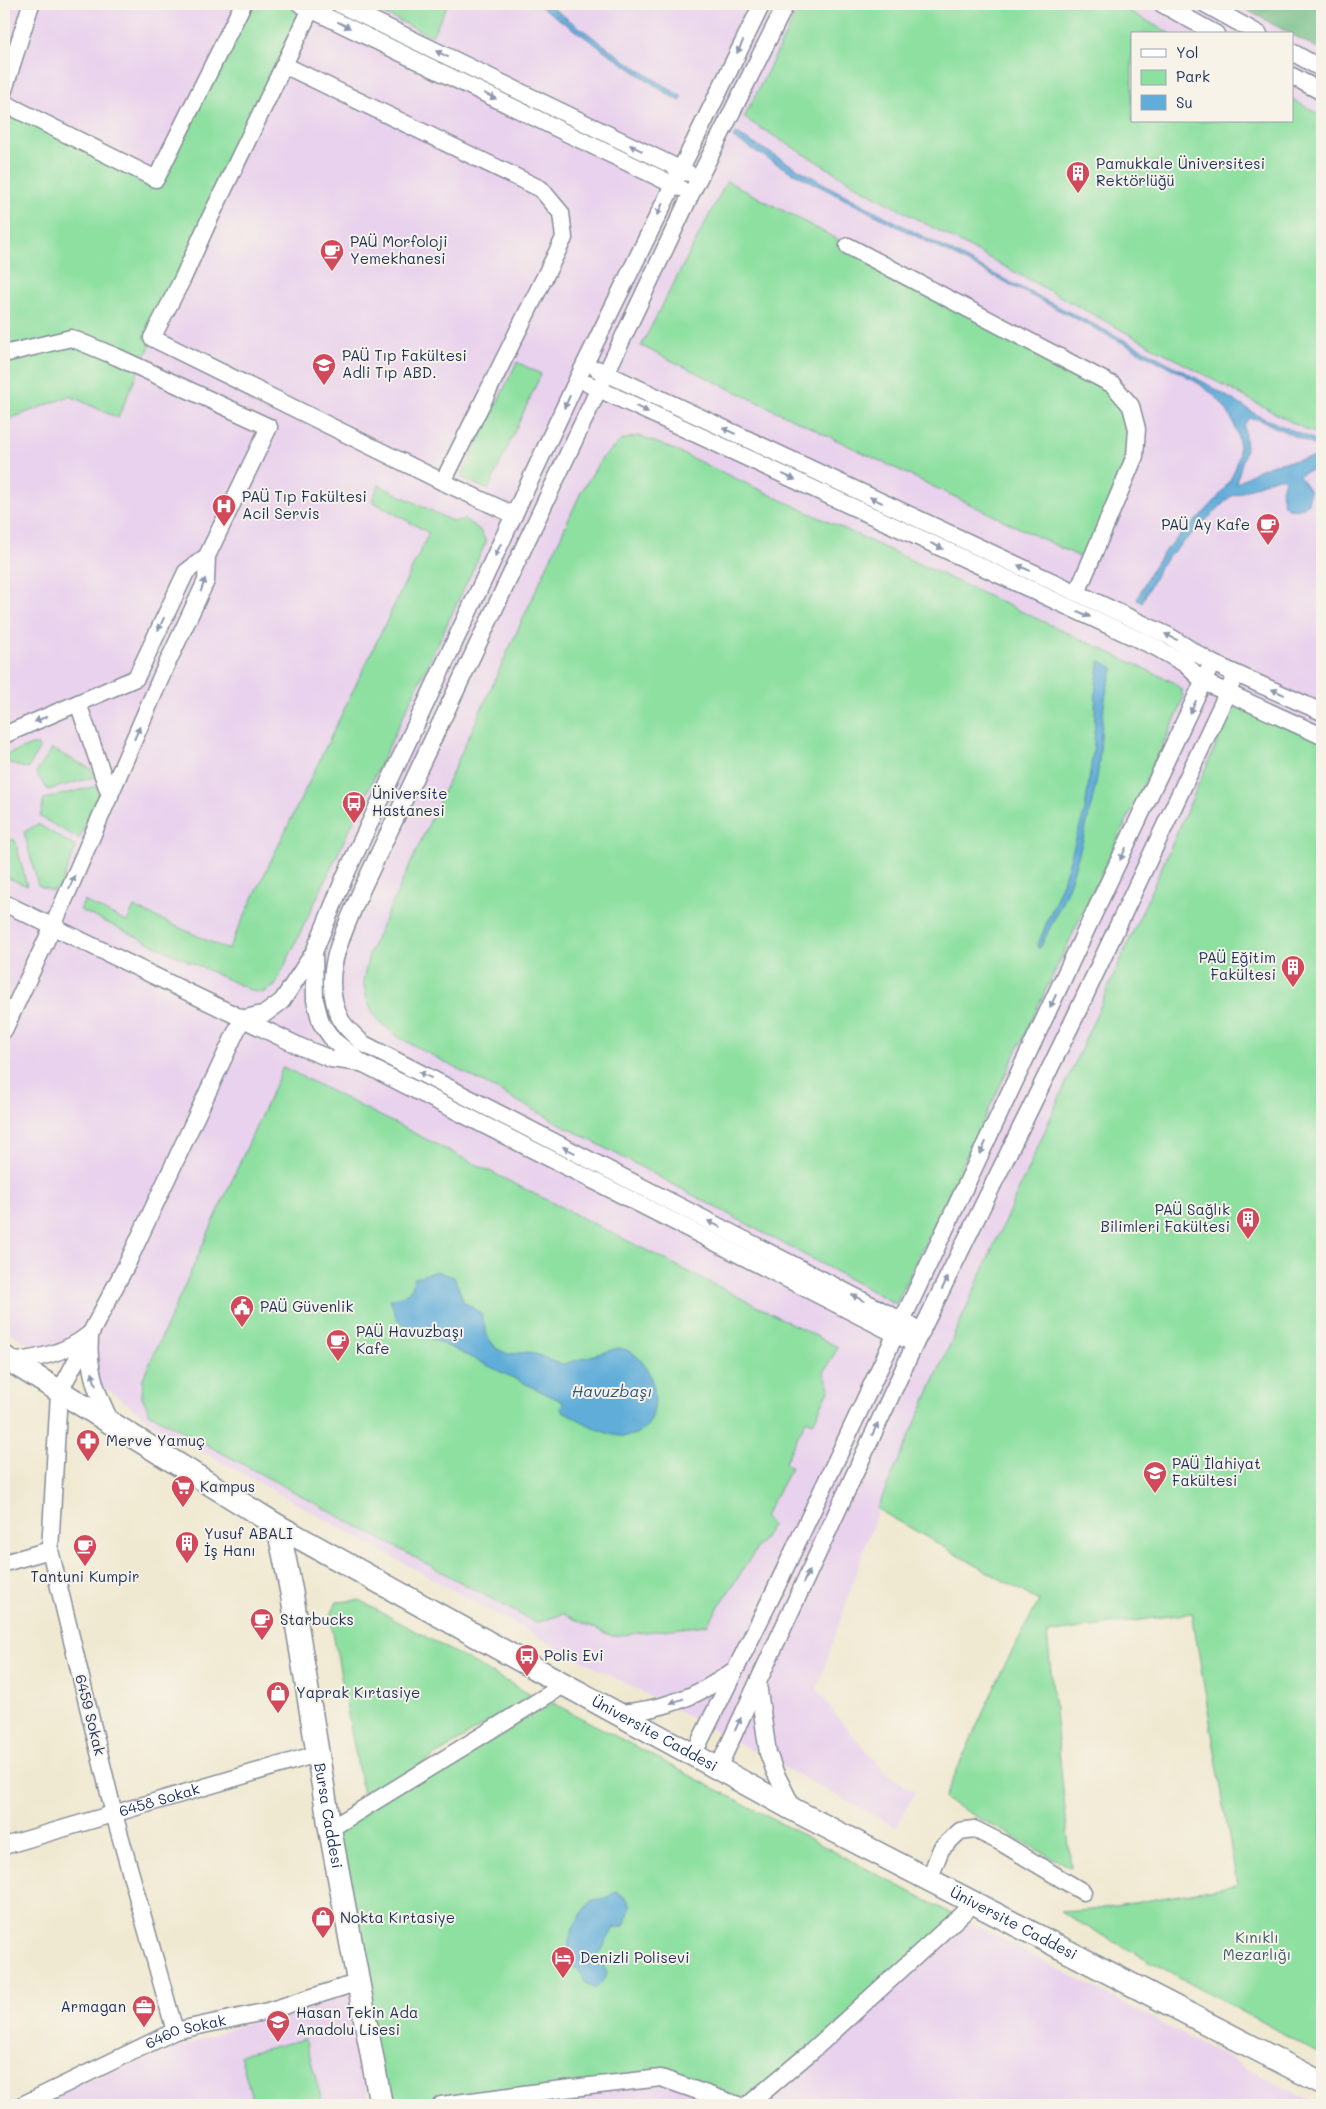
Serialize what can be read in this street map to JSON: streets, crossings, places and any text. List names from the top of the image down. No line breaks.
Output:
{"streets":{"main road":["Üniversite Caddesi","Bursa Caddesi"],"street":["6459 Sokak","6458 Sokak","6460 Sokak"]},"crossings":[["6459 Sokak","Üniversite Caddesi"],["6459 Sokak","6458 Sokak"],["6459 Sokak","6460 Sokak"],["Üniversite Caddesi","Bursa Caddesi"],["6458 Sokak","Bursa Caddesi"],["Bursa Caddesi","6460 Sokak"]],"water":["Havuzbaşı"],"parks":["Kınıklı Mezarlığı"],"places":{"building":["Pamukkale Üniversitesi Rektörlüğü","PAÜ Eğitim Fakültesi","PAÜ Sağlık Bilimleri Fakültesi","Yusuf ABALI İş Hanı"],"cafe":["PAÜ Morfoloji Yemekhanesi","PAÜ Ay Kafe","PAÜ Havuzbaşı Kafe","Tantuni Kumpir","Starbucks"],"school or university":["PAÜ Tıp Fakültesi Adli Tıp ABD.","PAÜ İlahiyat Fakültesi","Hasan Tekin Ada Anadolu Lisesi"],"hospital":["PAÜ Tıp Fakültesi Acil Servis"],"bus stop":["Üniversite Hastanesi","Polis Evi"],"public building":["PAÜ Güvenlik"],"pharmacy":["Merve Yamuç"],"supermarket":["Kampus"],"shop":["Yaprak Kırtasiye","Nokta Kırtasiye"],"hotel":["Denizli Polisevi"],"office":["Armagan"]},"legend":["Yol","Park","Su"]}
